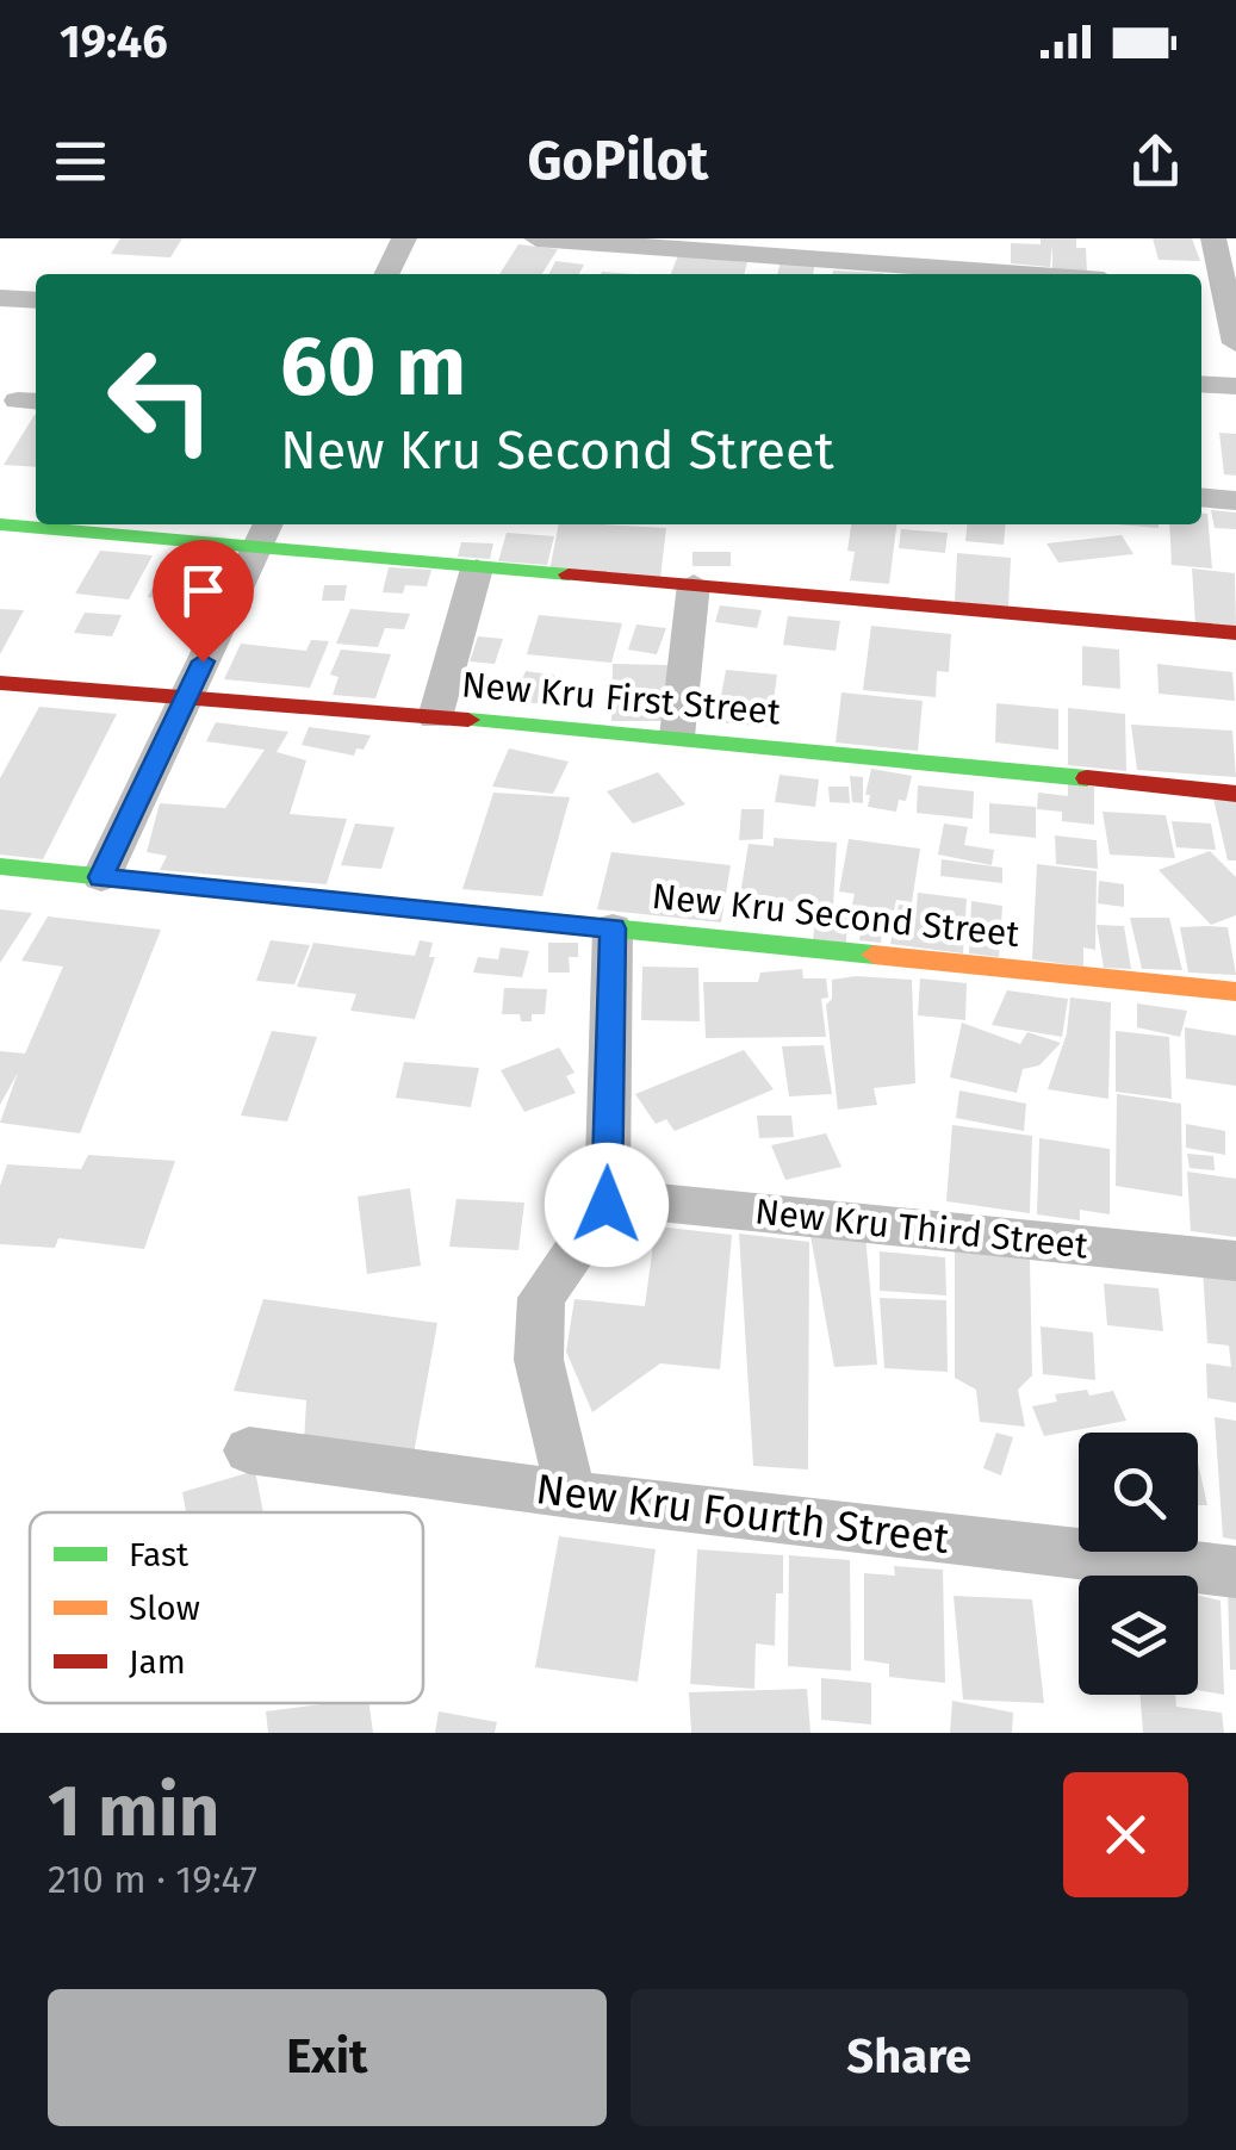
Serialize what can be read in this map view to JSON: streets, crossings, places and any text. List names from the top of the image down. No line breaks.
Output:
{"streets":{"street":["New Kru First Street","New Kru Second Street","New Kru Third Street","New Kru Fourth Street"]},"legend":["Fast","Slow","Jam"],"page":{"status":"19:46","header":"GoPilot","turn":["60 m","New Kru Second Street"],"heading":["1 min","210 m · 19:47"],"buttons":["Exit","Share"]}}
